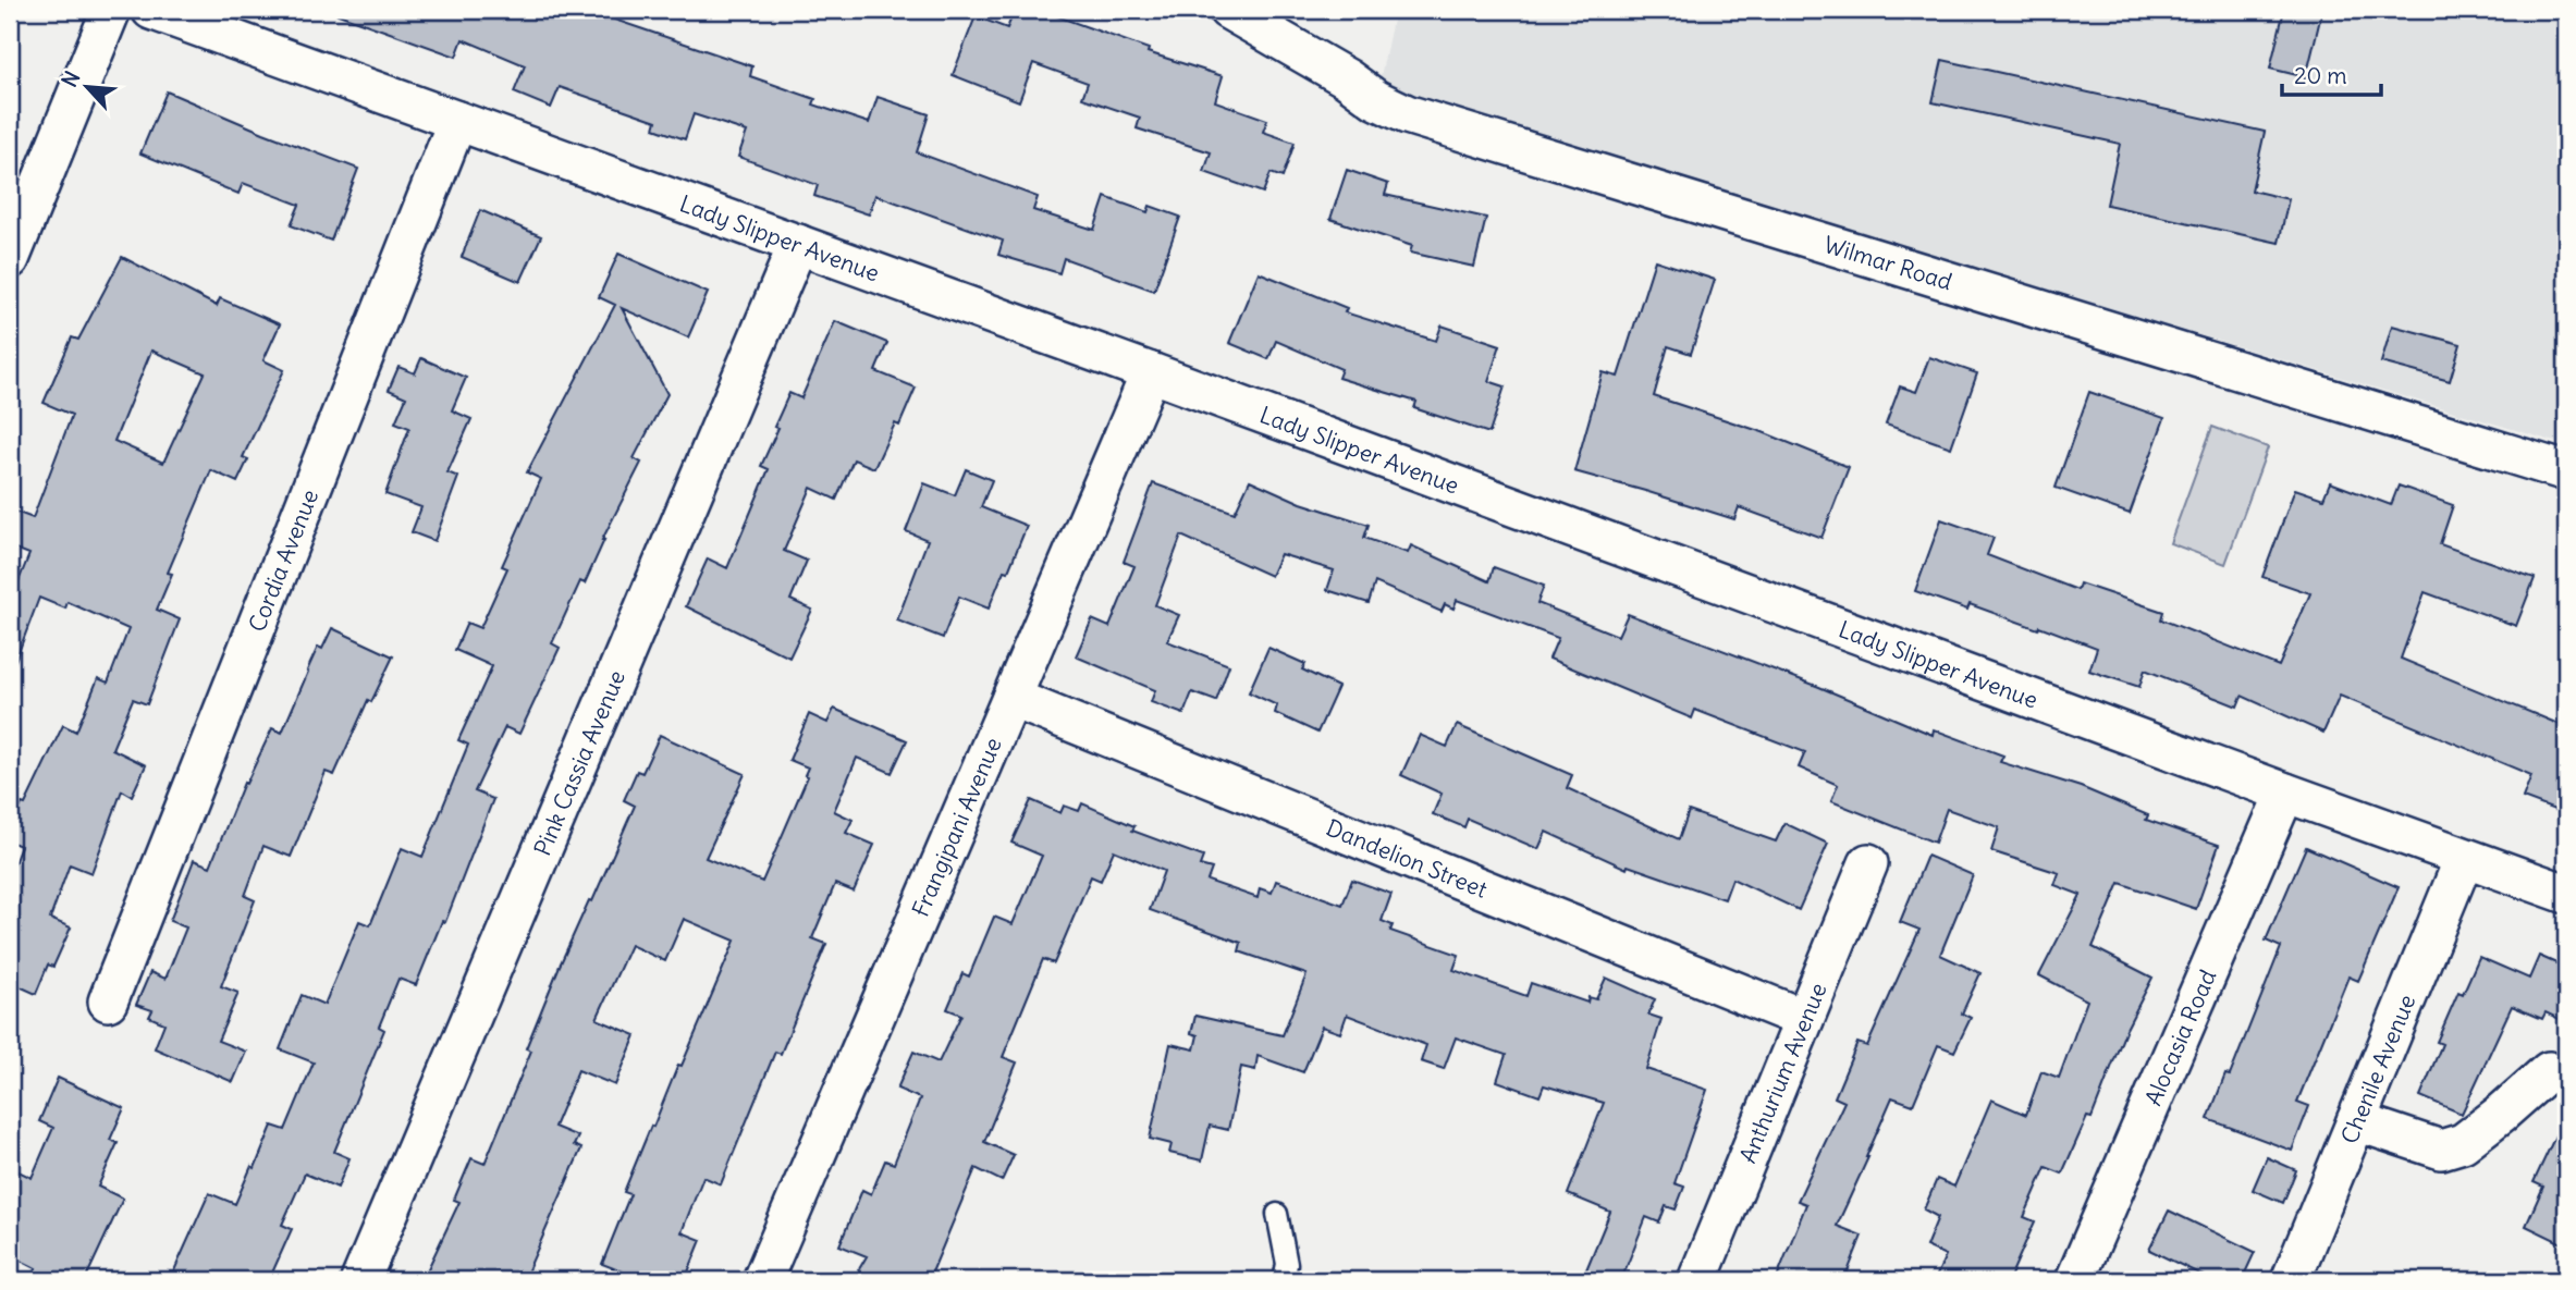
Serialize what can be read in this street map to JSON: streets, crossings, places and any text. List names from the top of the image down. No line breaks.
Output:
{"streets":{"street":["Lady Slipper Avenue","Wilmar Road","Cordia Avenue","Pink Cassia Avenue","Frangipani Avenue","Dandelion Street","Alocasia Road","Chenile Avenue","Anthurium Avenue"]},"crossings":[["Lady Slipper Avenue","Cordia Avenue"],["Lady Slipper Avenue","Pink Cassia Avenue"],["Lady Slipper Avenue","Frangipani Avenue"],["Lady Slipper Avenue","Alocasia Road"],["Lady Slipper Avenue","Chenile Avenue"],["Frangipani Avenue","Dandelion Street"],["Dandelion Street","Anthurium Avenue"]],"scale_bar":"20 m","north":"top left"}
